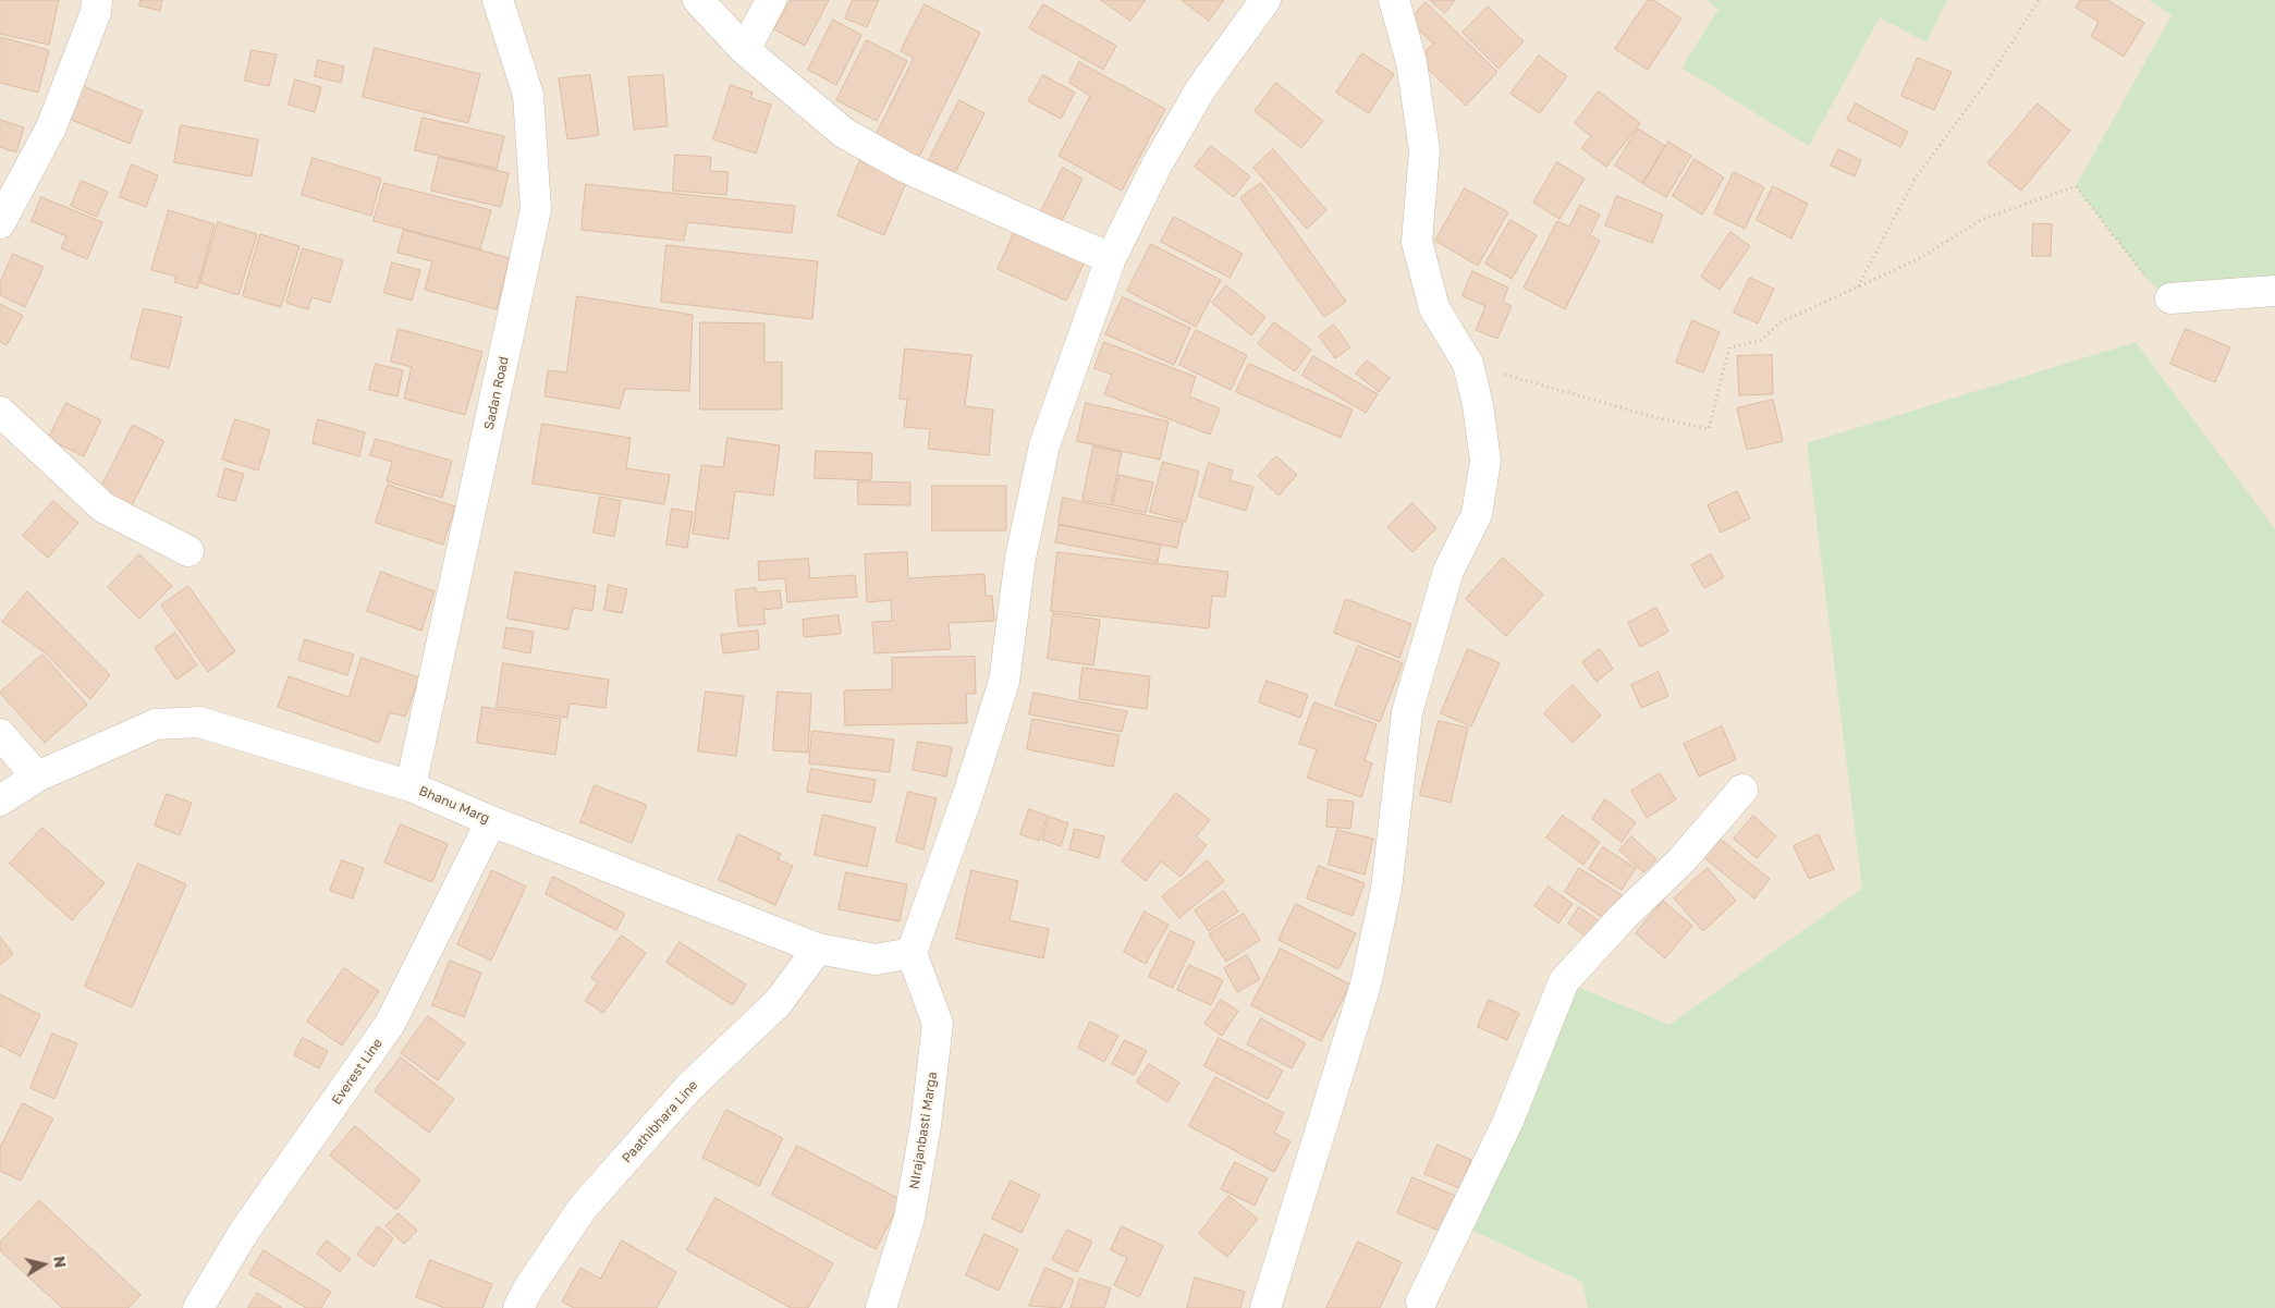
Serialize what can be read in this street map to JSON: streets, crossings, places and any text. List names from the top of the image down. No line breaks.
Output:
{"streets":{"street":["Sadan Road","Bhanu Marg","Everest Line","Paathibhara Line","NIrajanbasti Marga"]},"crossings":[["Sadan Road","Bhanu Marg"],["Bhanu Marg","Everest Line"],["Bhanu Marg","Paathibhara Line"],["Bhanu Marg","NIrajanbasti Marga"]],"north":"right"}
